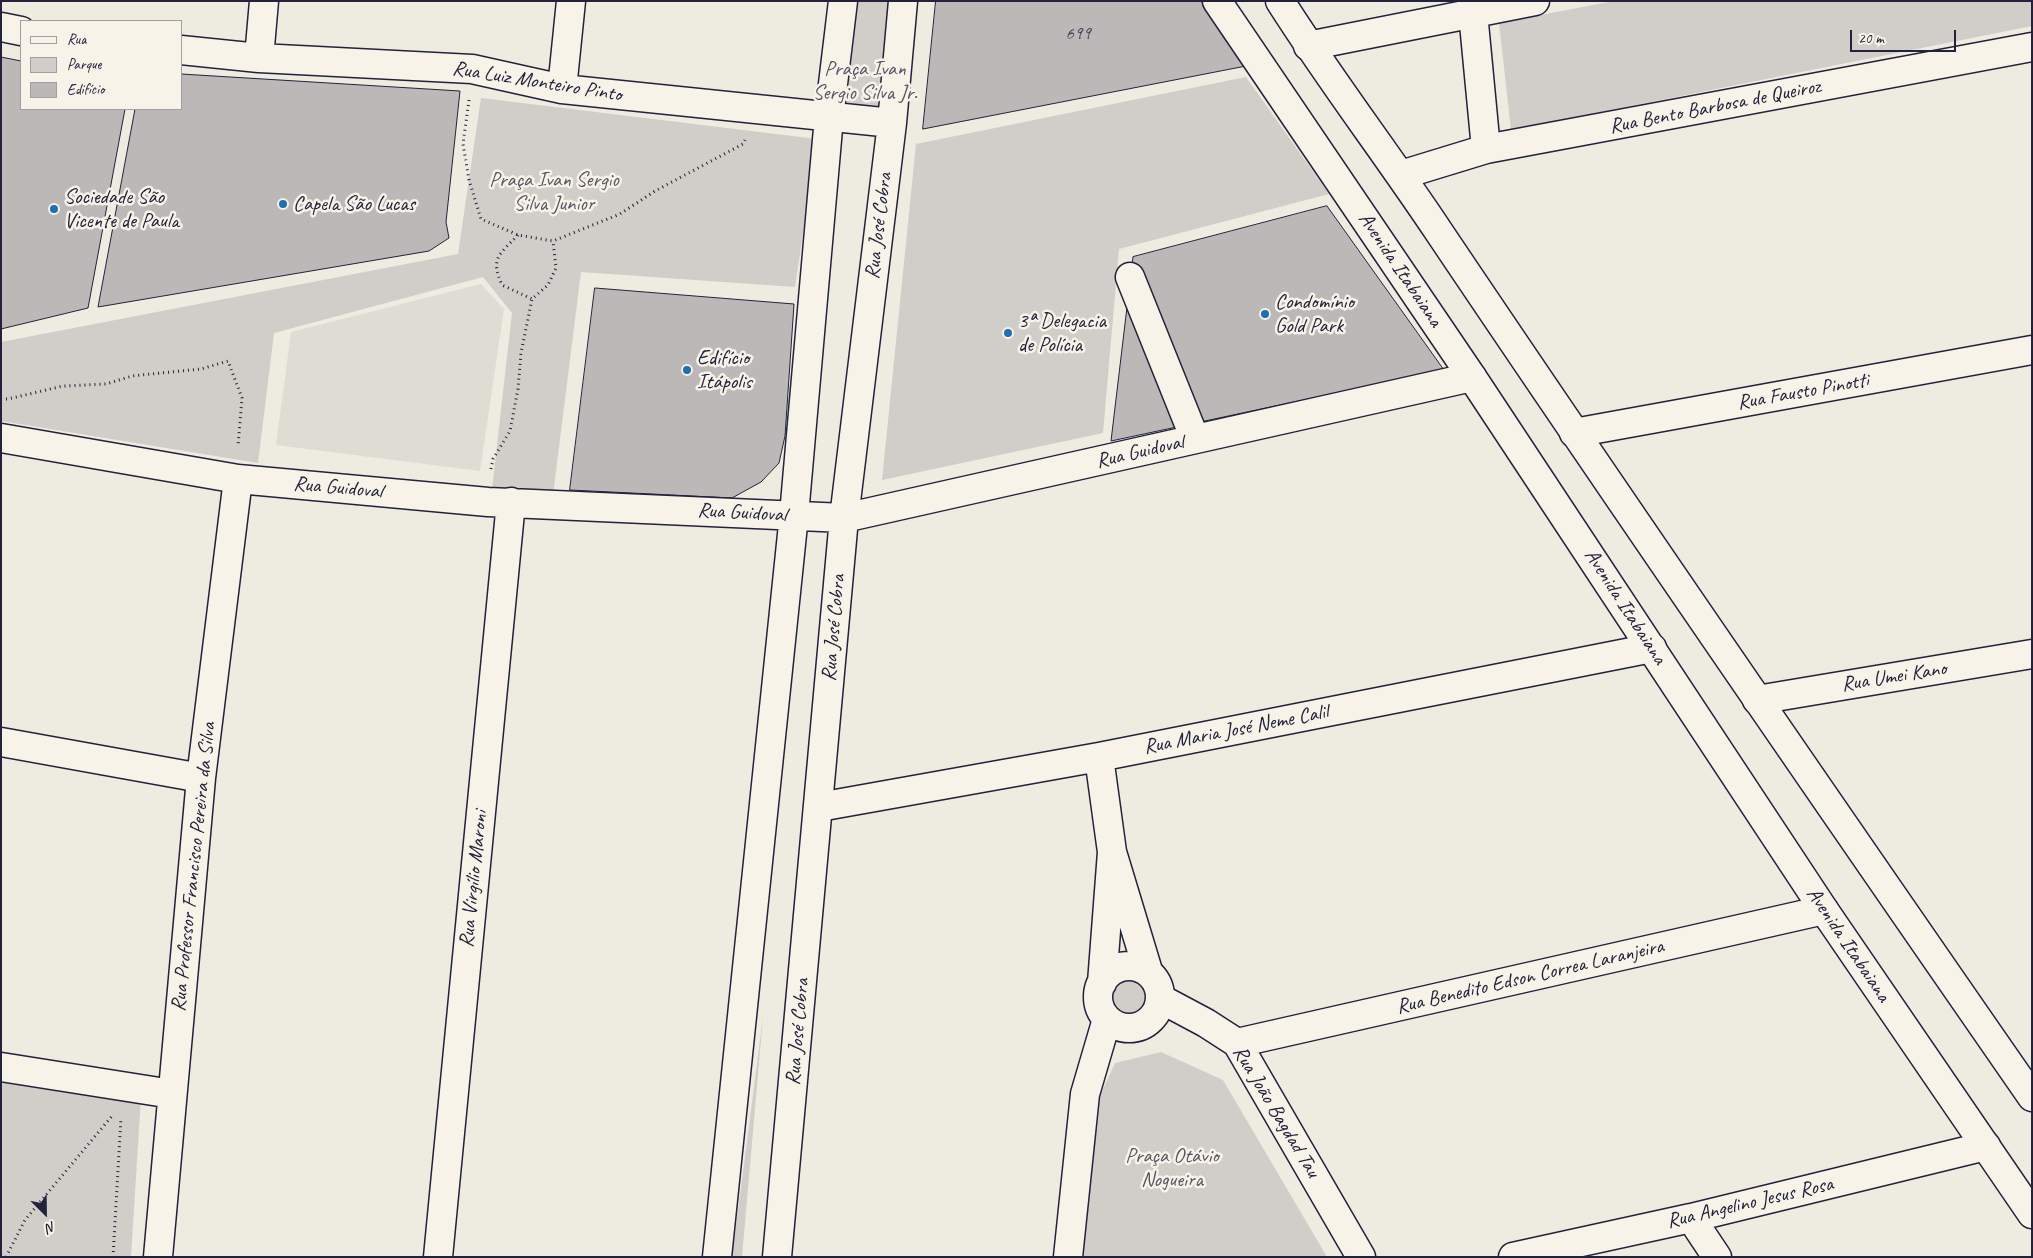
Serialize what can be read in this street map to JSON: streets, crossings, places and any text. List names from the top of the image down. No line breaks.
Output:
{"streets":{"street":["Rua Luiz Monteiro Pinto","Rua Bento Barbosa de Queiroz","Rua José Cobra","Avenida Itabaiana","Rua Fausto Pinotti","Rua Guidoval","Rua Umei Kano","Rua Maria José Neme Calil","Rua Professor Francisco Pereira da Silva","Rua Virgílio Maroni","Rua Benedito Edson Correa Laranjeira","Rua João Bagdad Tau","Rua Angelino Jesus Rosa"]},"crossings":[["Rua Luiz Monteiro Pinto","Rua José Cobra"],["Rua José Cobra","Rua Guidoval"],["Rua José Cobra","Rua Maria José Neme Calil"],["Avenida Itabaiana","Rua Guidoval"],["Avenida Itabaiana","Rua Maria José Neme Calil"],["Avenida Itabaiana","Rua Benedito Edson Correa Laranjeira"],["Avenida Itabaiana","Rua Angelino Jesus Rosa"],["Rua Guidoval","Rua Professor Francisco Pereira da Silva"],["Rua Guidoval","Rua Virgílio Maroni"],["Rua Benedito Edson Correa Laranjeira","Rua João Bagdad Tau"]],"parks":["Praça Ivan Sergio Silva Jr.","Praça Ivan Sergio Silva Junior","Praça Otávio Nogueira"],"places":["Capela São Lucas","Sociedade São Vicente de Paula","Condomínio Gold Park","3ª Delegacia de Polícia","Edifício Itápolis"],"house_numbers":["699"],"legend":["Rua","Parque","Edifício"],"scale_bar":"20 m","north":"bottom right"}
